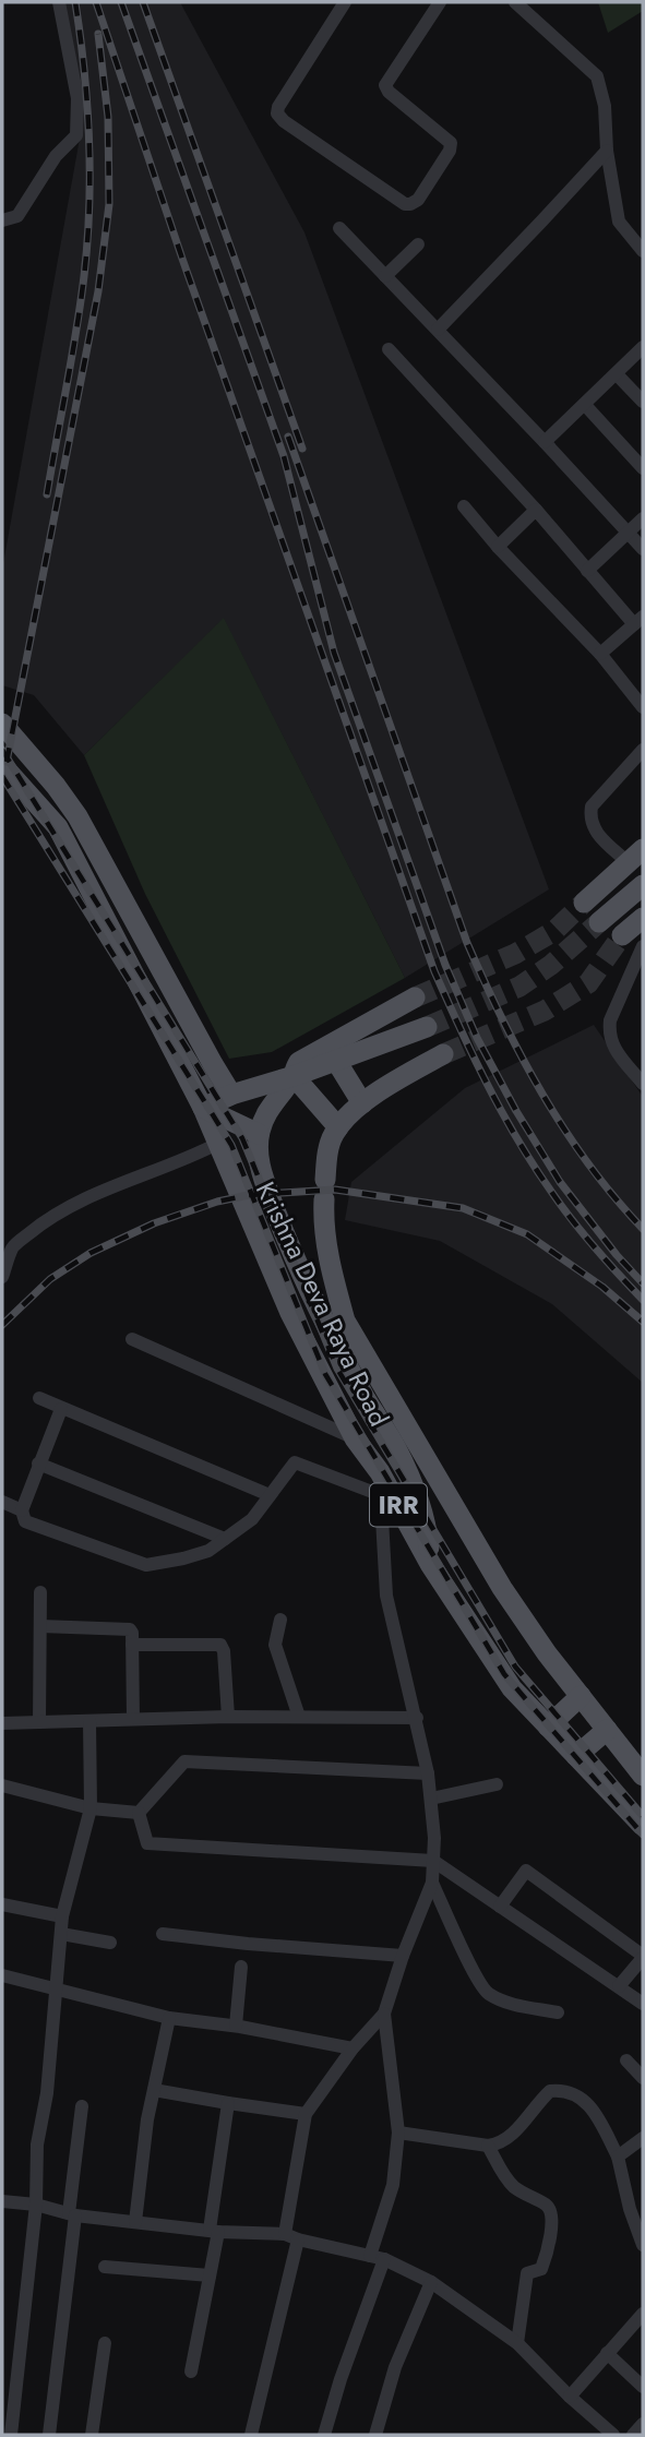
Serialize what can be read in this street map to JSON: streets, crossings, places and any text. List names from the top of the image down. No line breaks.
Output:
{"streets":{"main road":["Krishna Deva Raya Road","IRR"]},"crossings":[["Krishna Deva Raya Road","IRR"]]}
